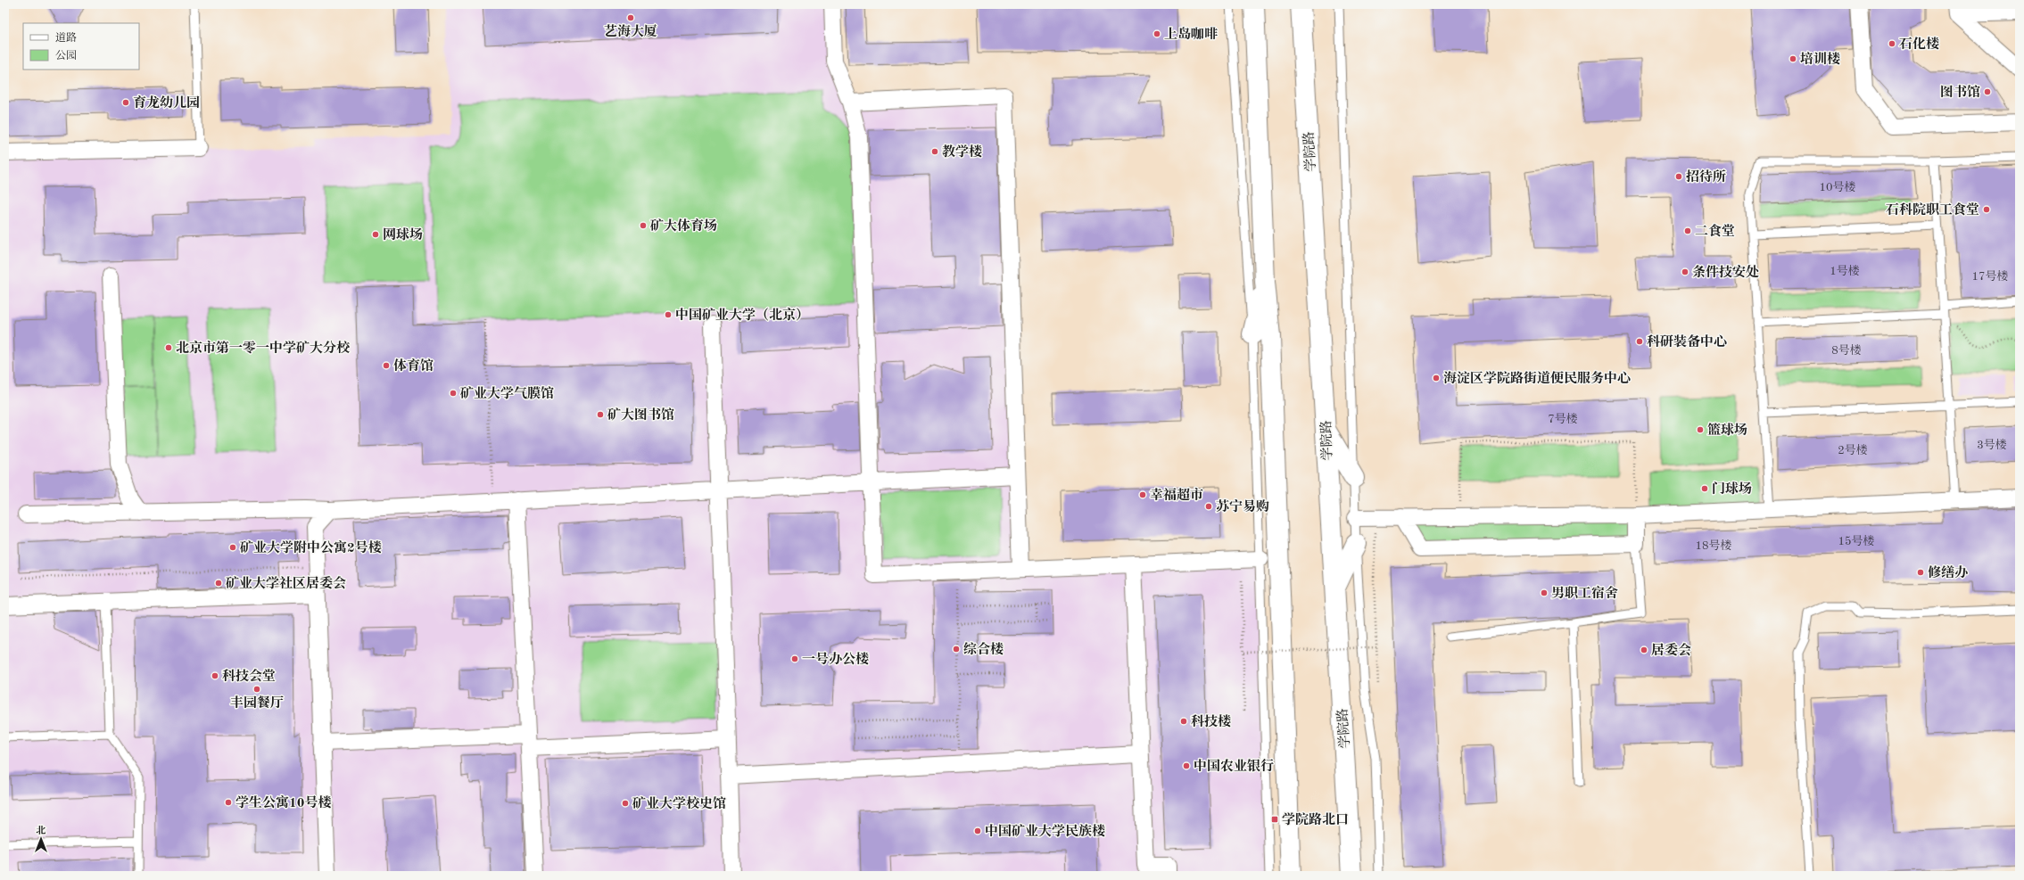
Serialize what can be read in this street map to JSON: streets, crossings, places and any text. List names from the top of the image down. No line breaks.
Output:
{"streets":{"main road":["学院路"]},"places":{"other":["艺海大厦","上岛咖啡","石化楼","培训楼","图书馆","育龙幼儿园","教学楼","招待所","石科院职工食堂","矿大体育场","二食堂","网球场","条件技安处","中国矿业大学（北京）","科研装备中心","北京市第一零一中学矿大分校","体育馆","海淀区学院路街道便民服务中心","矿业大学气膜馆","矿大图书馆","篮球场","门球场","幸福超市","苏宁易购","矿业大学附中公寓2号楼","修缮办","矿业大学社区居委会","男职工宿舍","综合楼","居委会","一号办公楼","科技会堂","丰园餐厅","科技楼","中国农业银行","学生公寓10号楼","矿业大学校史馆","中国矿业大学民族楼"],"transit":["学院路北口"]},"house_numbers":["10号楼","1号楼","17号楼","8号楼","7号楼","3号楼","2号楼","15号楼","18号楼"],"legend":["道路","公园"],"north":"top"}
